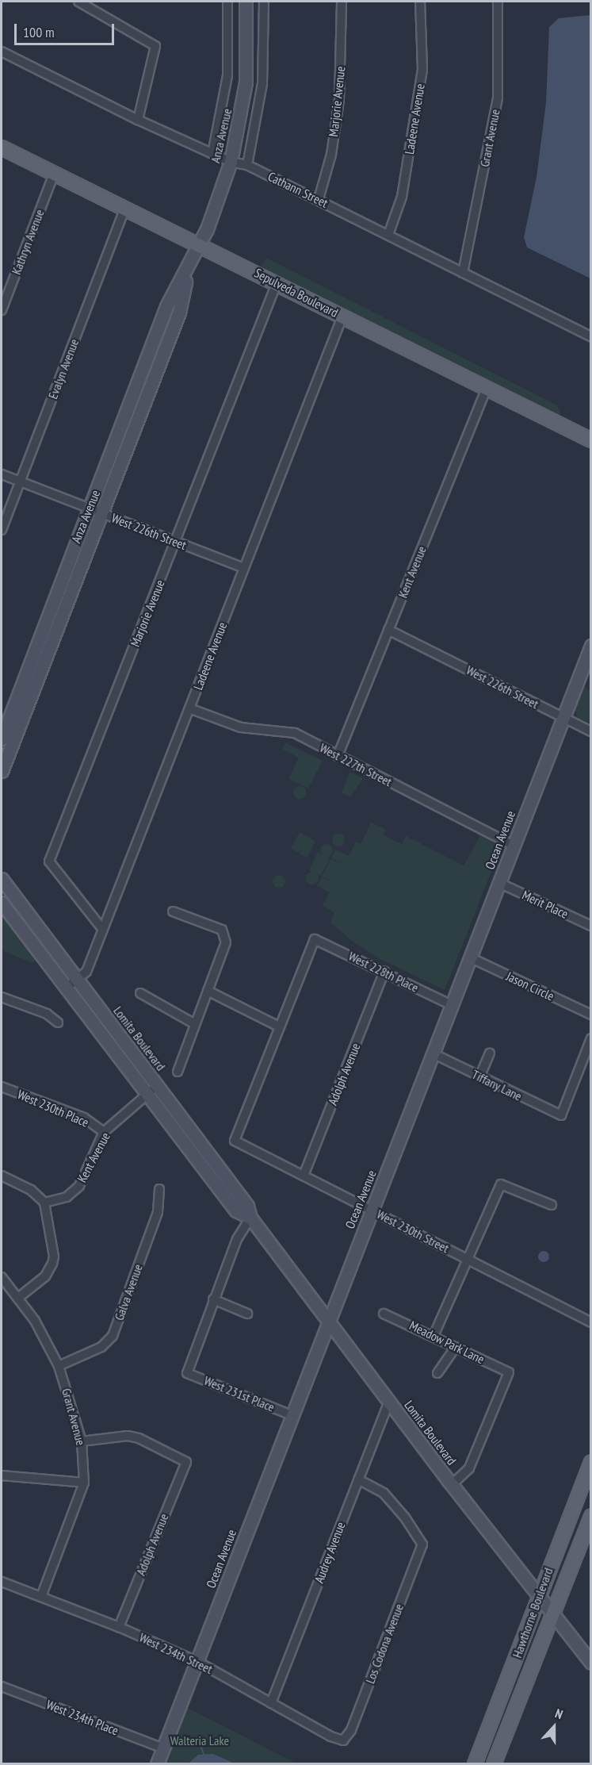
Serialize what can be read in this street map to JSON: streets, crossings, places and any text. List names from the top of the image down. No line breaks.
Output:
{"streets":{"main road":["Anza Avenue","Sepulveda Boulevard","Ocean Avenue","Lomita Boulevard","Hawthorne Boulevard"],"street":["Marjorie Avenue","Ladeene Avenue","Grant Avenue","Cathann Street","Kathryn Avenue","Evalyn Avenue","West 226th Street","Kent Avenue","West 227th Street","Merit Place","West 228th Place","Jason Circle","Adolph Avenue","Tiffany Lane","West 230th Place","West 230th Street","Galva Avenue","Meadow Park Lane","West 231st Place","Audrey Avenue","Los Codona Avenue","West 234th Street","West 234th Place"]},"crossings":[["Marjorie Avenue","Ladeene Avenue"],["Marjorie Avenue","Cathann Street"],["Marjorie Avenue","Sepulveda Boulevard"],["Marjorie Avenue","West 226th Street"],["Ladeene Avenue","Cathann Street"],["Ladeene Avenue","Sepulveda Boulevard"],["Ladeene Avenue","West 226th Street"],["Ladeene Avenue","West 227th Street"],["Ladeene Avenue","Lomita Boulevard"],["Anza Avenue","Cathann Street"],["Anza Avenue","Sepulveda Boulevard"],["Anza Avenue","West 226th Street"],["Grant Avenue","Cathann Street"],["Grant Avenue","Adolph Avenue"],["Grant Avenue","Galva Avenue"],["Grant Avenue","West 234th Street"],["Kathryn Avenue","Sepulveda Boulevard"],["Sepulveda Boulevard","Evalyn Avenue"],["Sepulveda Boulevard","Kent Avenue"],["Evalyn Avenue","West 226th Street"],["West 226th Street","Kent Avenue"],["West 226th Street","Ocean Avenue"],["Kent Avenue","West 227th Street"],["Kent Avenue","Lomita Boulevard"],["Kent Avenue","West 230th Place"],["West 227th Street","Ocean Avenue"],["Ocean Avenue","Merit Place"],["Ocean Avenue","West 228th Place"],["Ocean Avenue","Jason Circle"],["Ocean Avenue","Lomita Boulevard"],["Ocean Avenue","Tiffany Lane"],["Ocean Avenue","West 230th Street"],["Ocean Avenue","West 231st Place"],["Ocean Avenue","West 234th Street"],["Ocean Avenue","West 234th Place"],["West 228th Place","Adolph Avenue"],["West 228th Place","West 230th Street"],["Lomita Boulevard","Meadow Park Lane"],["Lomita Boulevard","Audrey Avenue"],["Lomita Boulevard","Hawthorne Boulevard"],["Adolph Avenue","West 230th Street"],["Adolph Avenue","West 234th Street"],["Audrey Avenue","Los Codona Avenue"],["Audrey Avenue","West 234th Street"],["Los Codona Avenue","West 234th Street"]],"parks":["Walteria Lake"],"scale_bar":"100 m","north":"top"}
